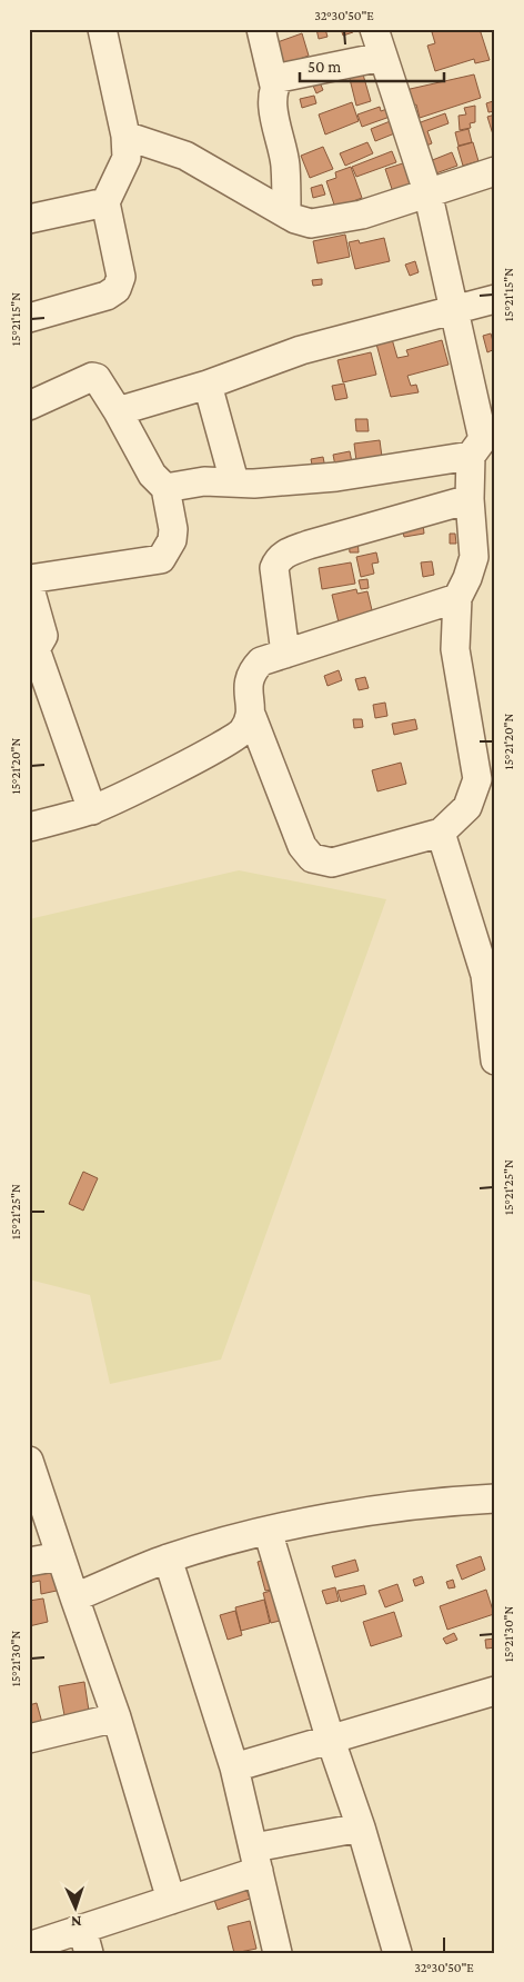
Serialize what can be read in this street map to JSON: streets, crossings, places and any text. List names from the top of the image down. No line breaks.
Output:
{"scale_bar":"50 m","north":"bottom","coordinates":["32°30'50\"E","15°21'15\"N","15°21'20\"N","15°21'25\"N","15°21'30\"N"]}
